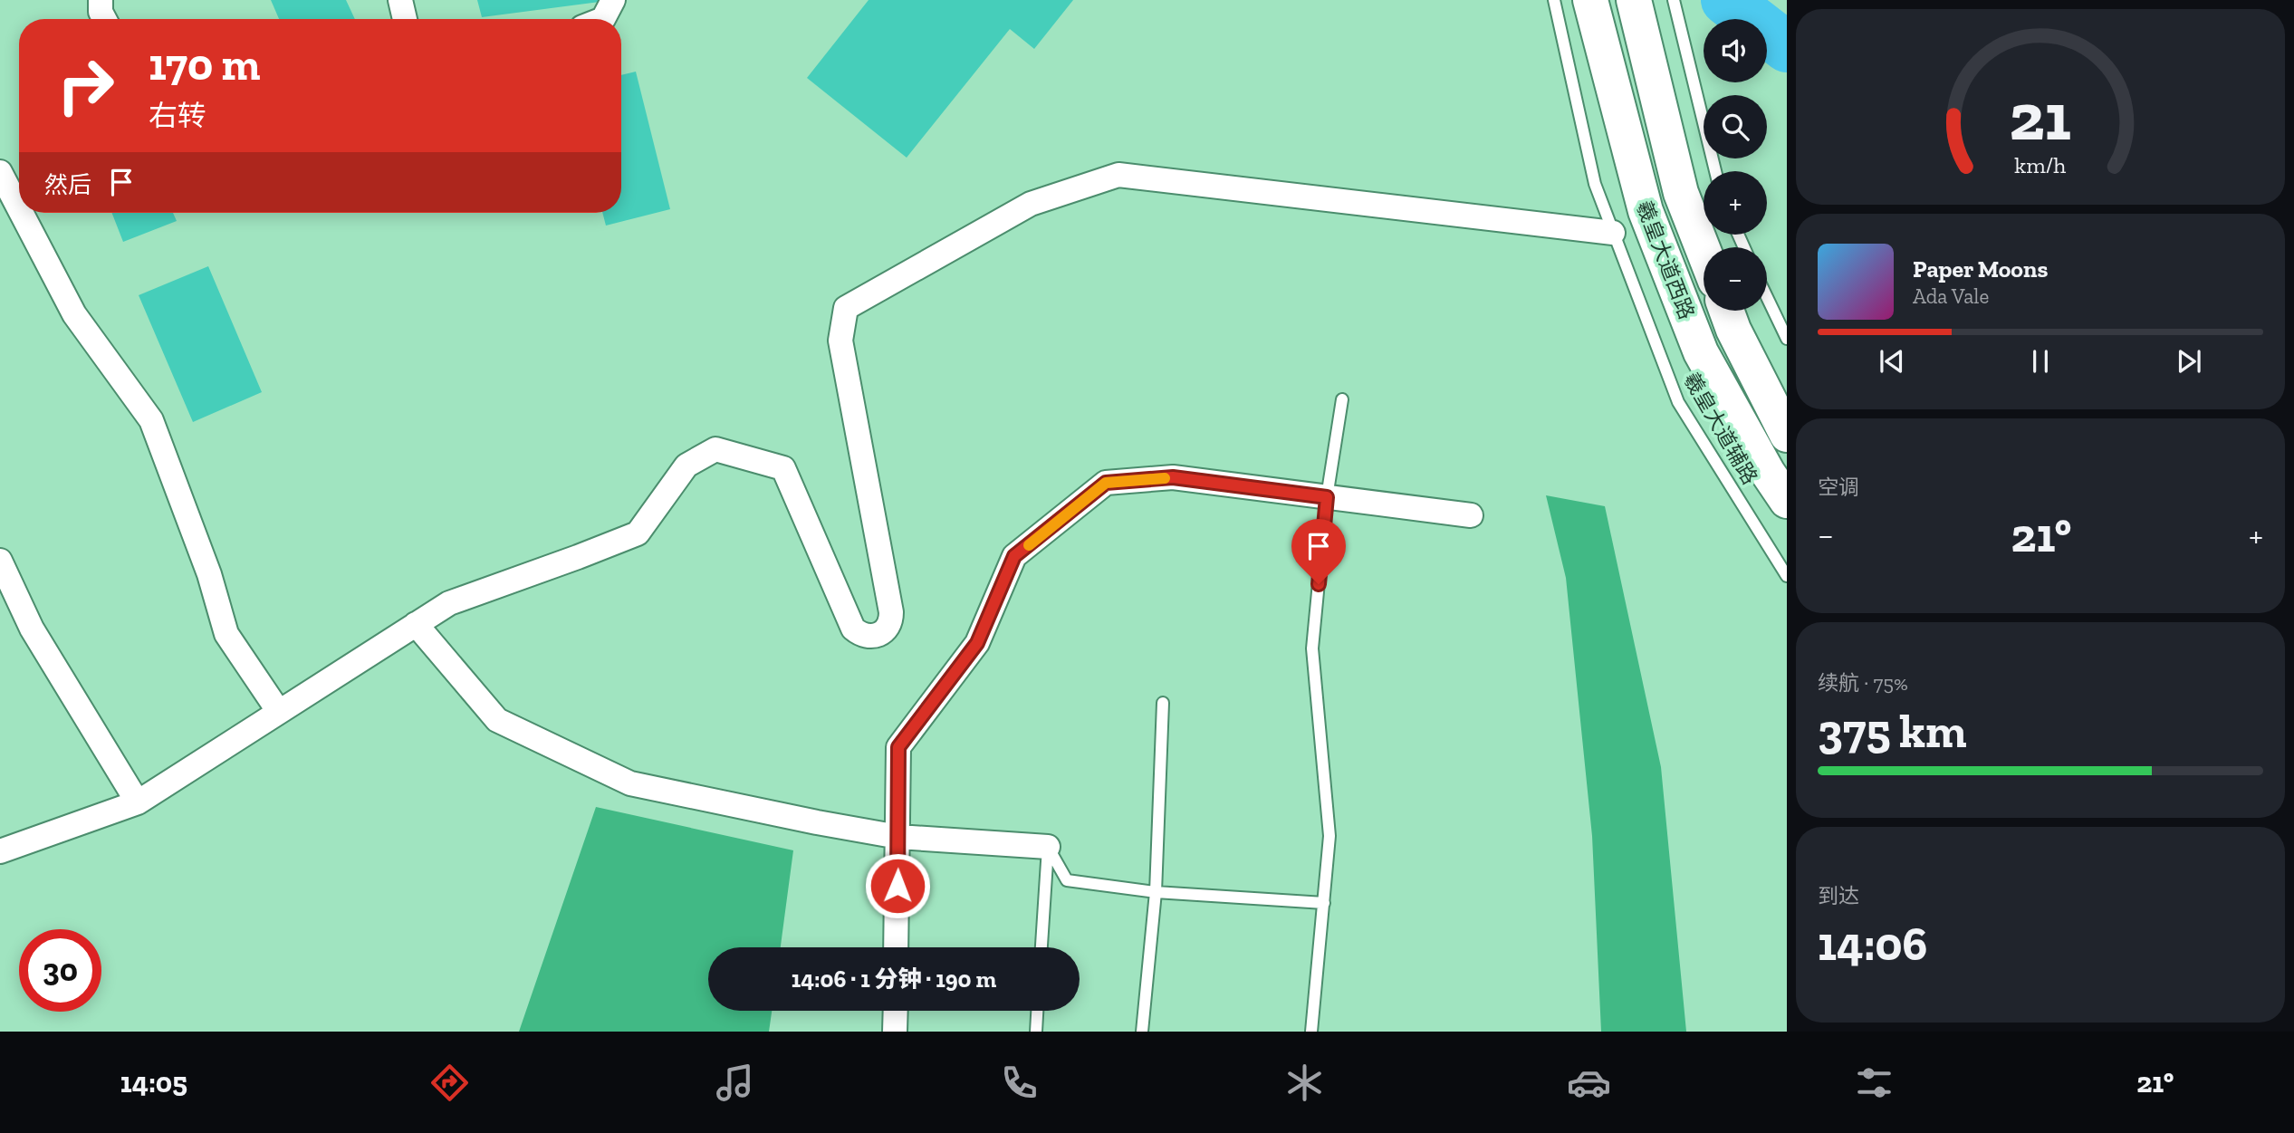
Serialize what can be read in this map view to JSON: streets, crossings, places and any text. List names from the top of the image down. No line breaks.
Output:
{"streets":{"main road":["羲皇大道西路"],"lane":["羲皇大道辅路"]},"page":{"map_buttons":["+","−"],"turn":["170 m","右转"],"then":"然后","song":["Paper Moons","Ada Vale"],"tile":["空调",["续航 · 75%","375 km"],["到达","14:06"]],"heat":["−","21°","+"],"limit":"30","trip":"14:06 · 1 分钟 · 190 m","tabs":["14:05","21°"],"gauge":["21","km/h"]}}
